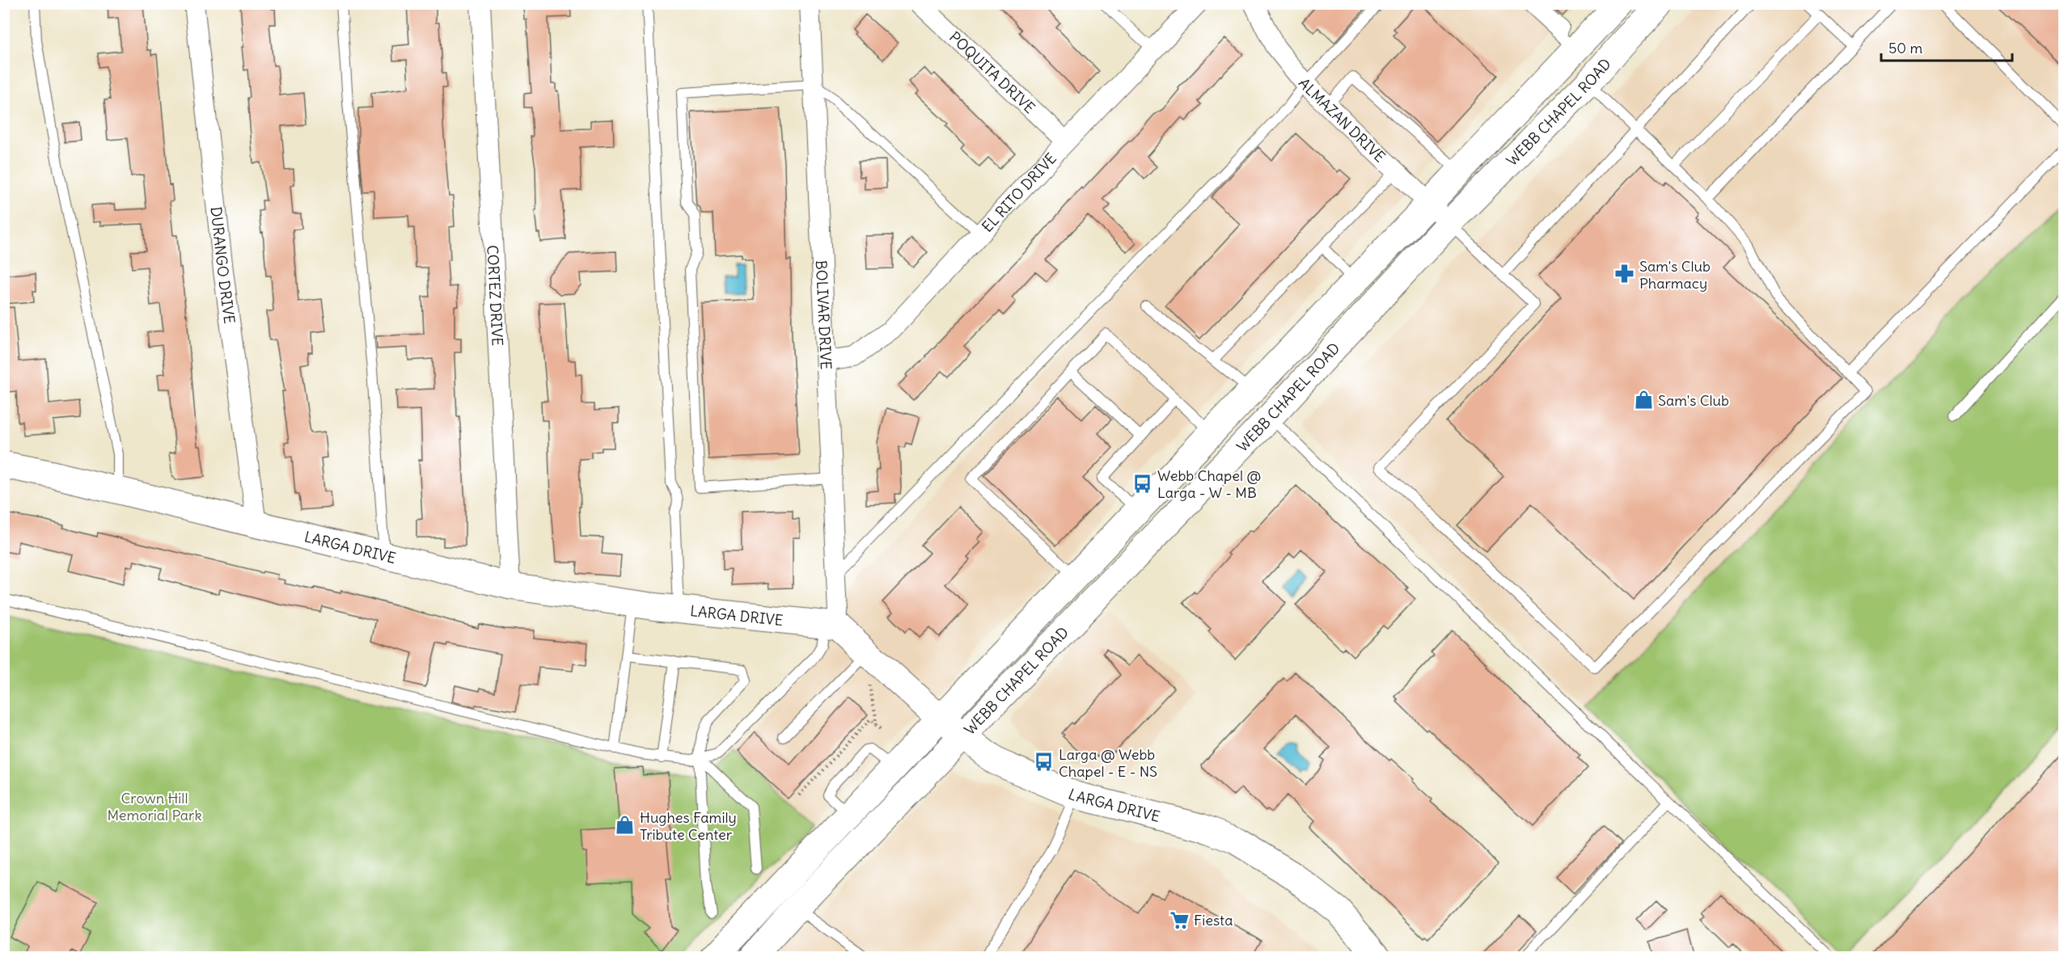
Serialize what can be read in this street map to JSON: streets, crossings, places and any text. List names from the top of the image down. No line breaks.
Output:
{"streets":{"main road":["WEBB CHAPEL ROAD","LARGA DRIVE"],"street":["POQUITA DRIVE","ALMAZAN DRIVE","EL RITO DRIVE","DURANGO DRIVE","CORTEZ DRIVE","BOLIVAR DRIVE"]},"crossings":[["POQUITA DRIVE","EL RITO DRIVE"],["WEBB CHAPEL ROAD","ALMAZAN DRIVE"],["WEBB CHAPEL ROAD","LARGA DRIVE"],["EL RITO DRIVE","BOLIVAR DRIVE"],["DURANGO DRIVE","LARGA DRIVE"],["CORTEZ DRIVE","LARGA DRIVE"],["BOLIVAR DRIVE","LARGA DRIVE"]],"parks":["Crown Hill Memorial Park"],"places":{"pharmacy":["Sam's Club Pharmacy"],"shop":["Sam's Club","Hughes Family Tribute Center"],"bus stop":["Webb Chapel @ Larga - W - MB","Larga @ Webb Chapel - E - NS"],"supermarket":["Fiesta"]},"scale_bar":"50 m"}
